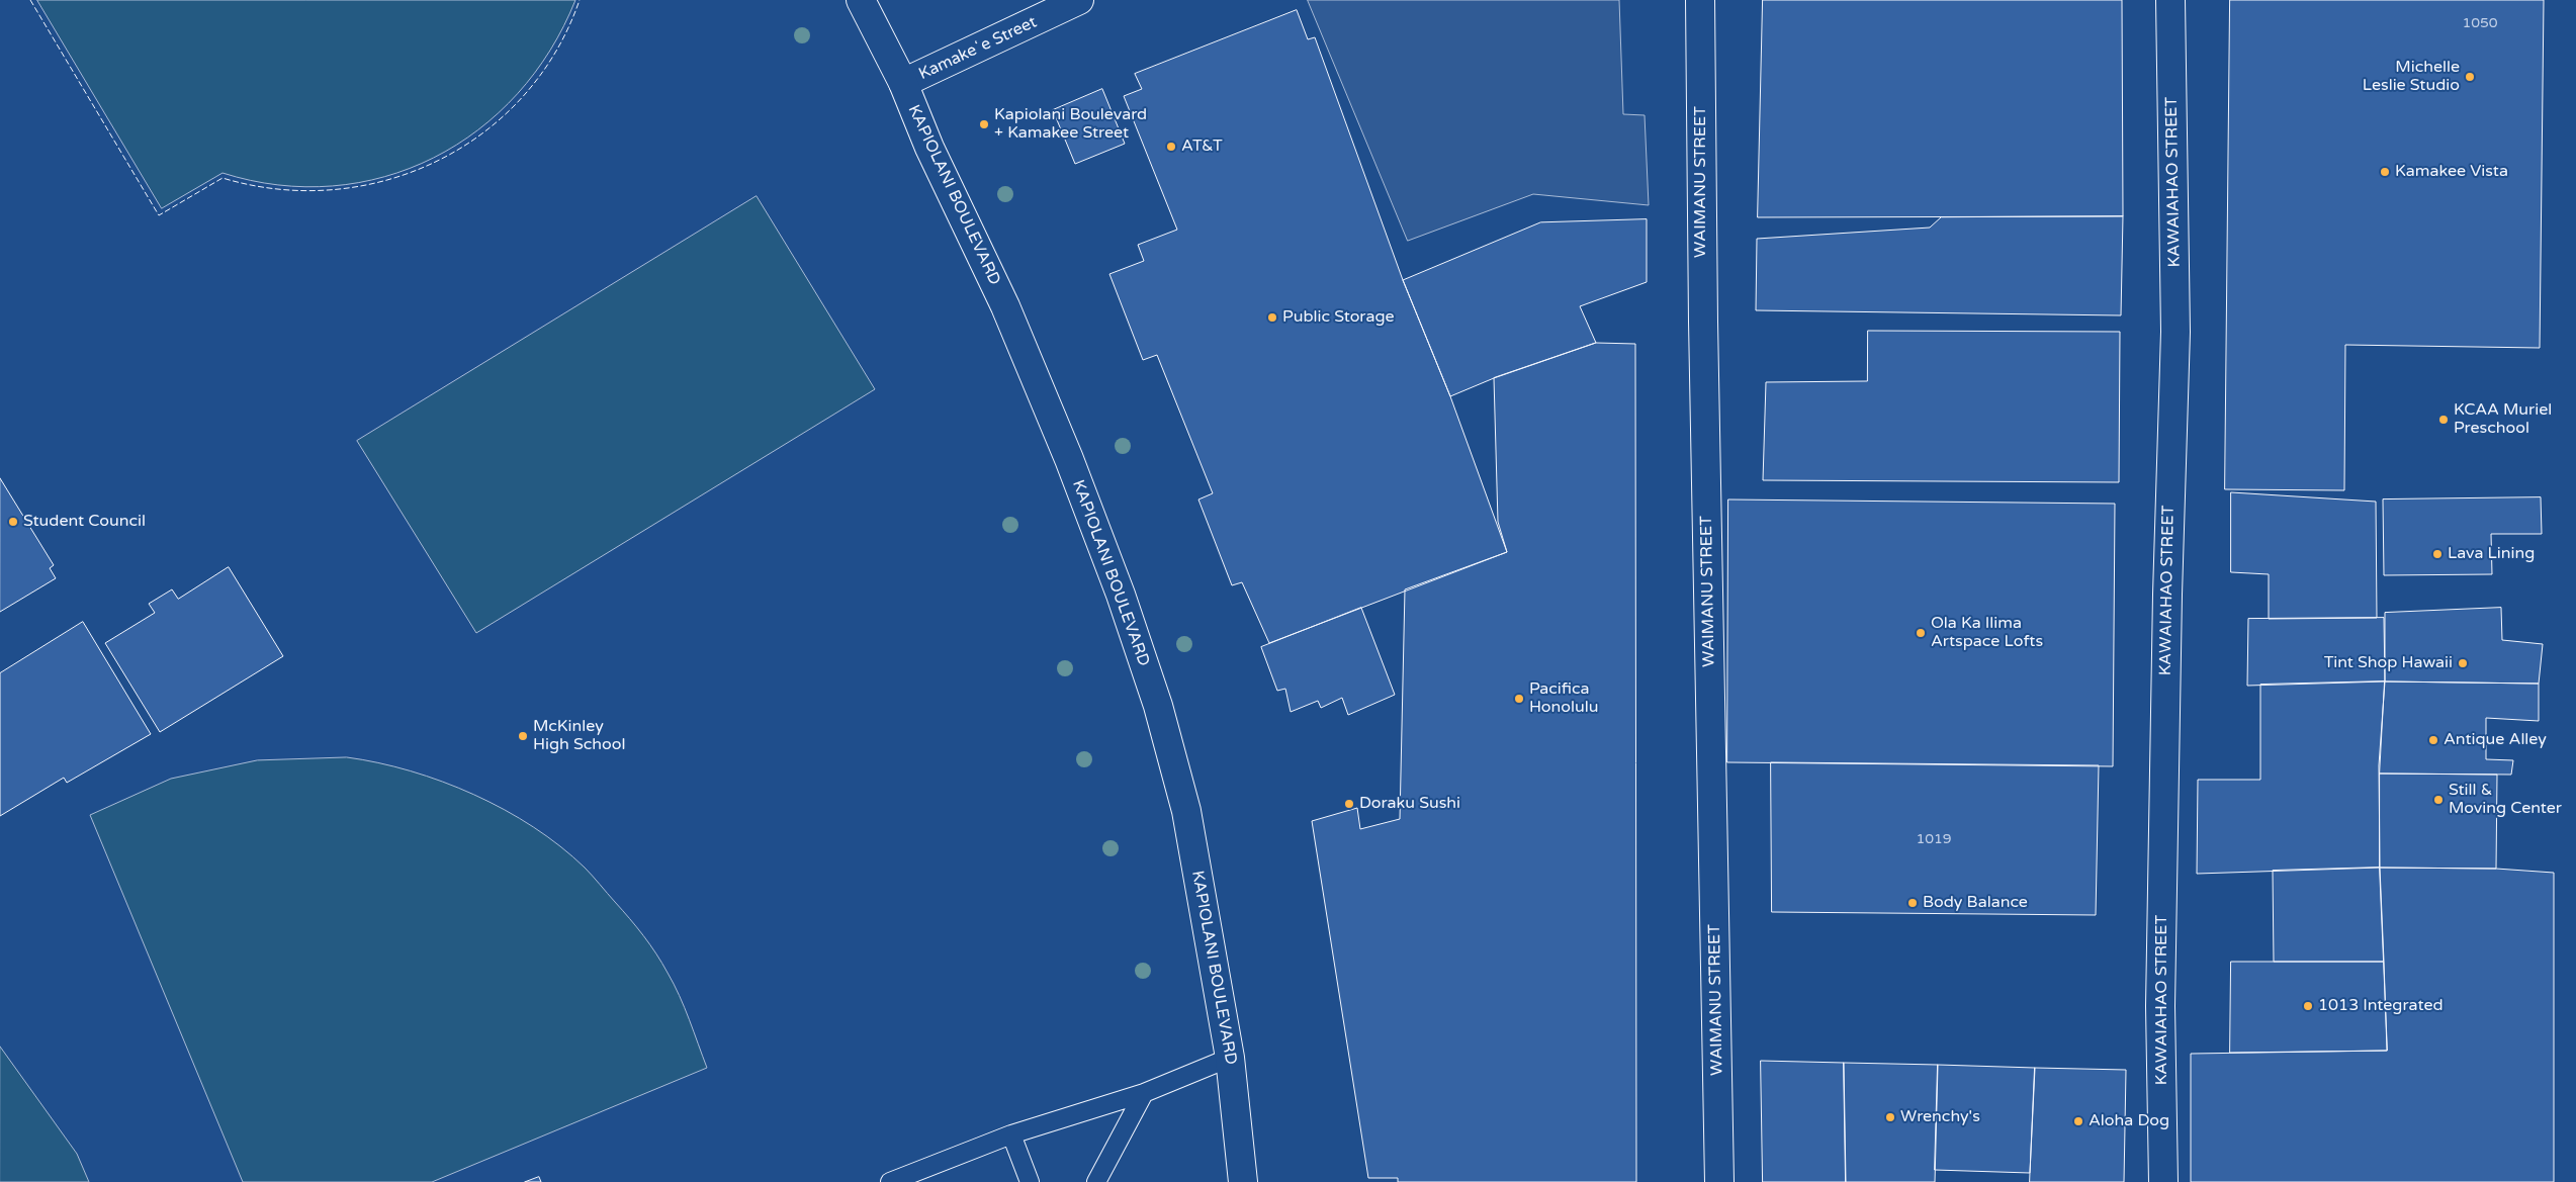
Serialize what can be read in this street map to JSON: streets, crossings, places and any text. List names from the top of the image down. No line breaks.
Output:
{"streets":{"street":["Kamakeʻe Street","WAIMANU STREET","KAWAIAHAO STREET","KAPIOLANI BOULEVARD"]},"crossings":[["Kamakeʻe Street","KAPIOLANI BOULEVARD"]],"places":["Michelle Leslie Studio","Kapiolani Boulevard + Kamakee Street","AT&T","Kamakee Vista","Public Storage","KCAA Muriel Preschool","Student Council","Lava Lining","Ola Ka Ilima Artspace Lofts","Tint Shop Hawaii","Pacifica Honolulu","McKinley High School","Antique Alley","Still & Moving Center","Doraku Sushi","Body Balance","1013 Integrated","Wrenchy's","Aloha Dog"],"house_numbers":["1050","1019"]}
